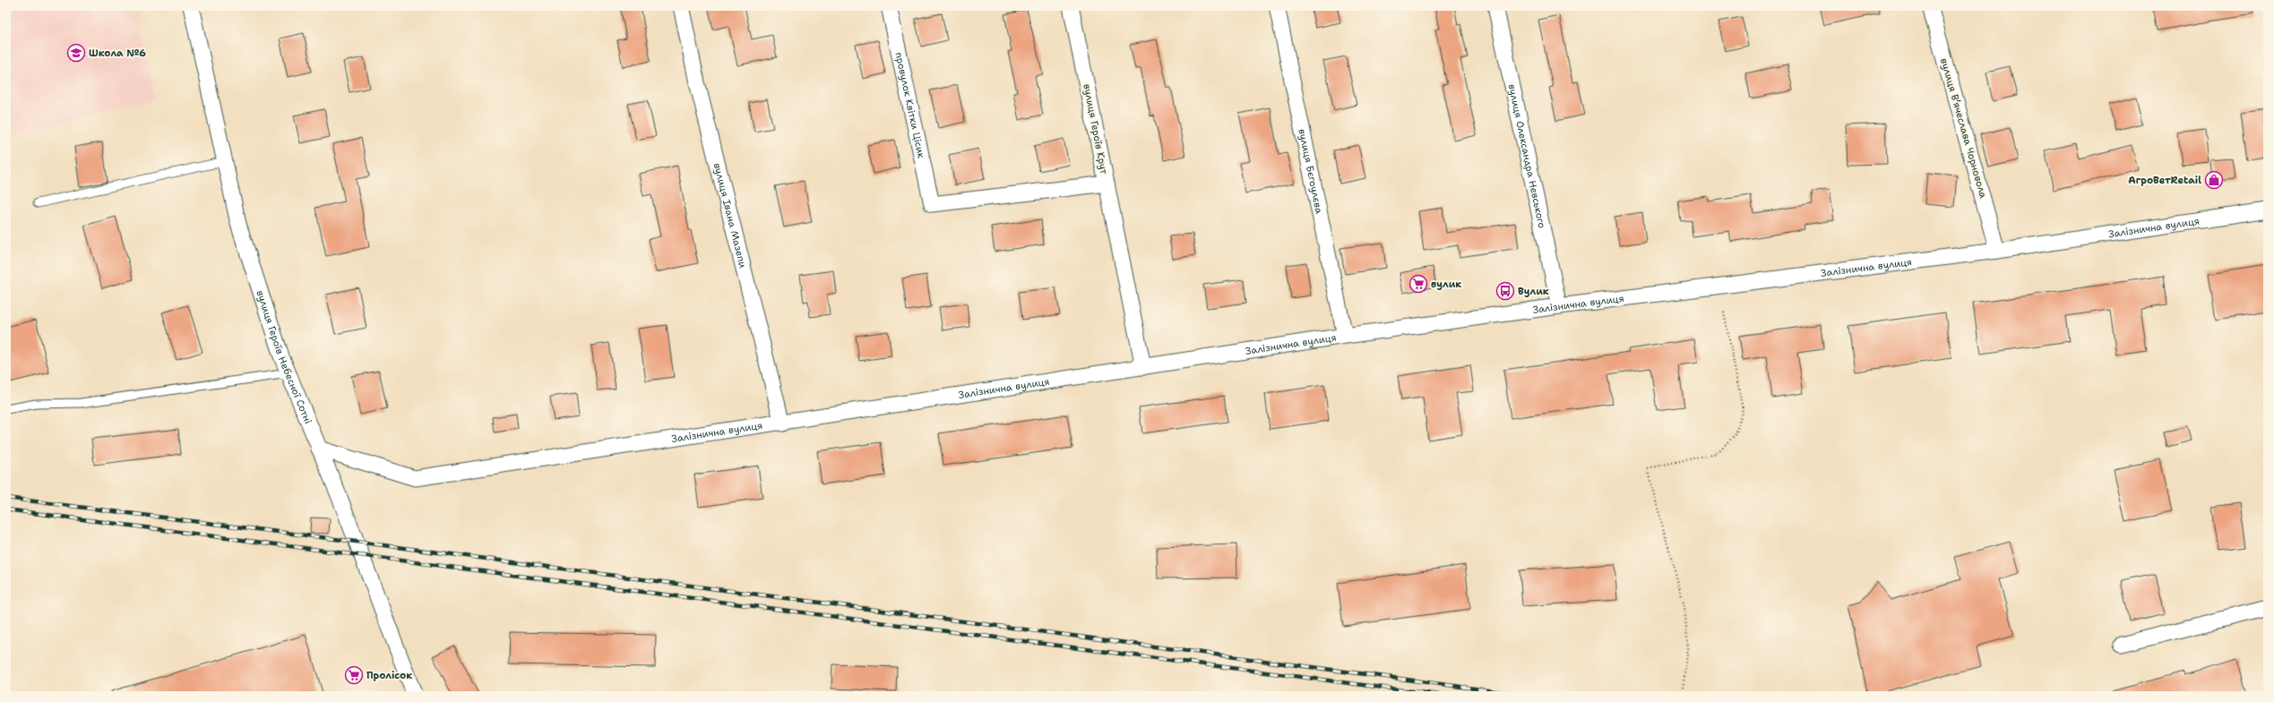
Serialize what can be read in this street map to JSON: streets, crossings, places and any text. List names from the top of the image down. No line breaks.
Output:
{"streets":{"street":["провулок Квітки Цісик","вулиця Вʼячеслава Чорновола","вулиця Героїв Крут","вулиця Олександра Невського","вулиця Бєгоулєва","вулиця Івана Мазепи","Залізнична вулиця","вулиця Героїв Небесної Сотні"]},"crossings":[["провулок Квітки Цісик","вулиця Героїв Крут"],["вулиця Вʼячеслава Чорновола","Залізнична вулиця"],["вулиця Олександра Невського","Залізнична вулиця"],["вулиця Бєгоулєва","Залізнична вулиця"],["вулиця Івана Мазепи","Залізнична вулиця"],["Залізнична вулиця","вулиця Героїв Небесної Сотні"]],"places":{"school or university":["Школа №6"],"shop":["АгроВетRetail"],"supermarket":["вулик","Пролісок"],"bus stop":["Вулик"]}}
